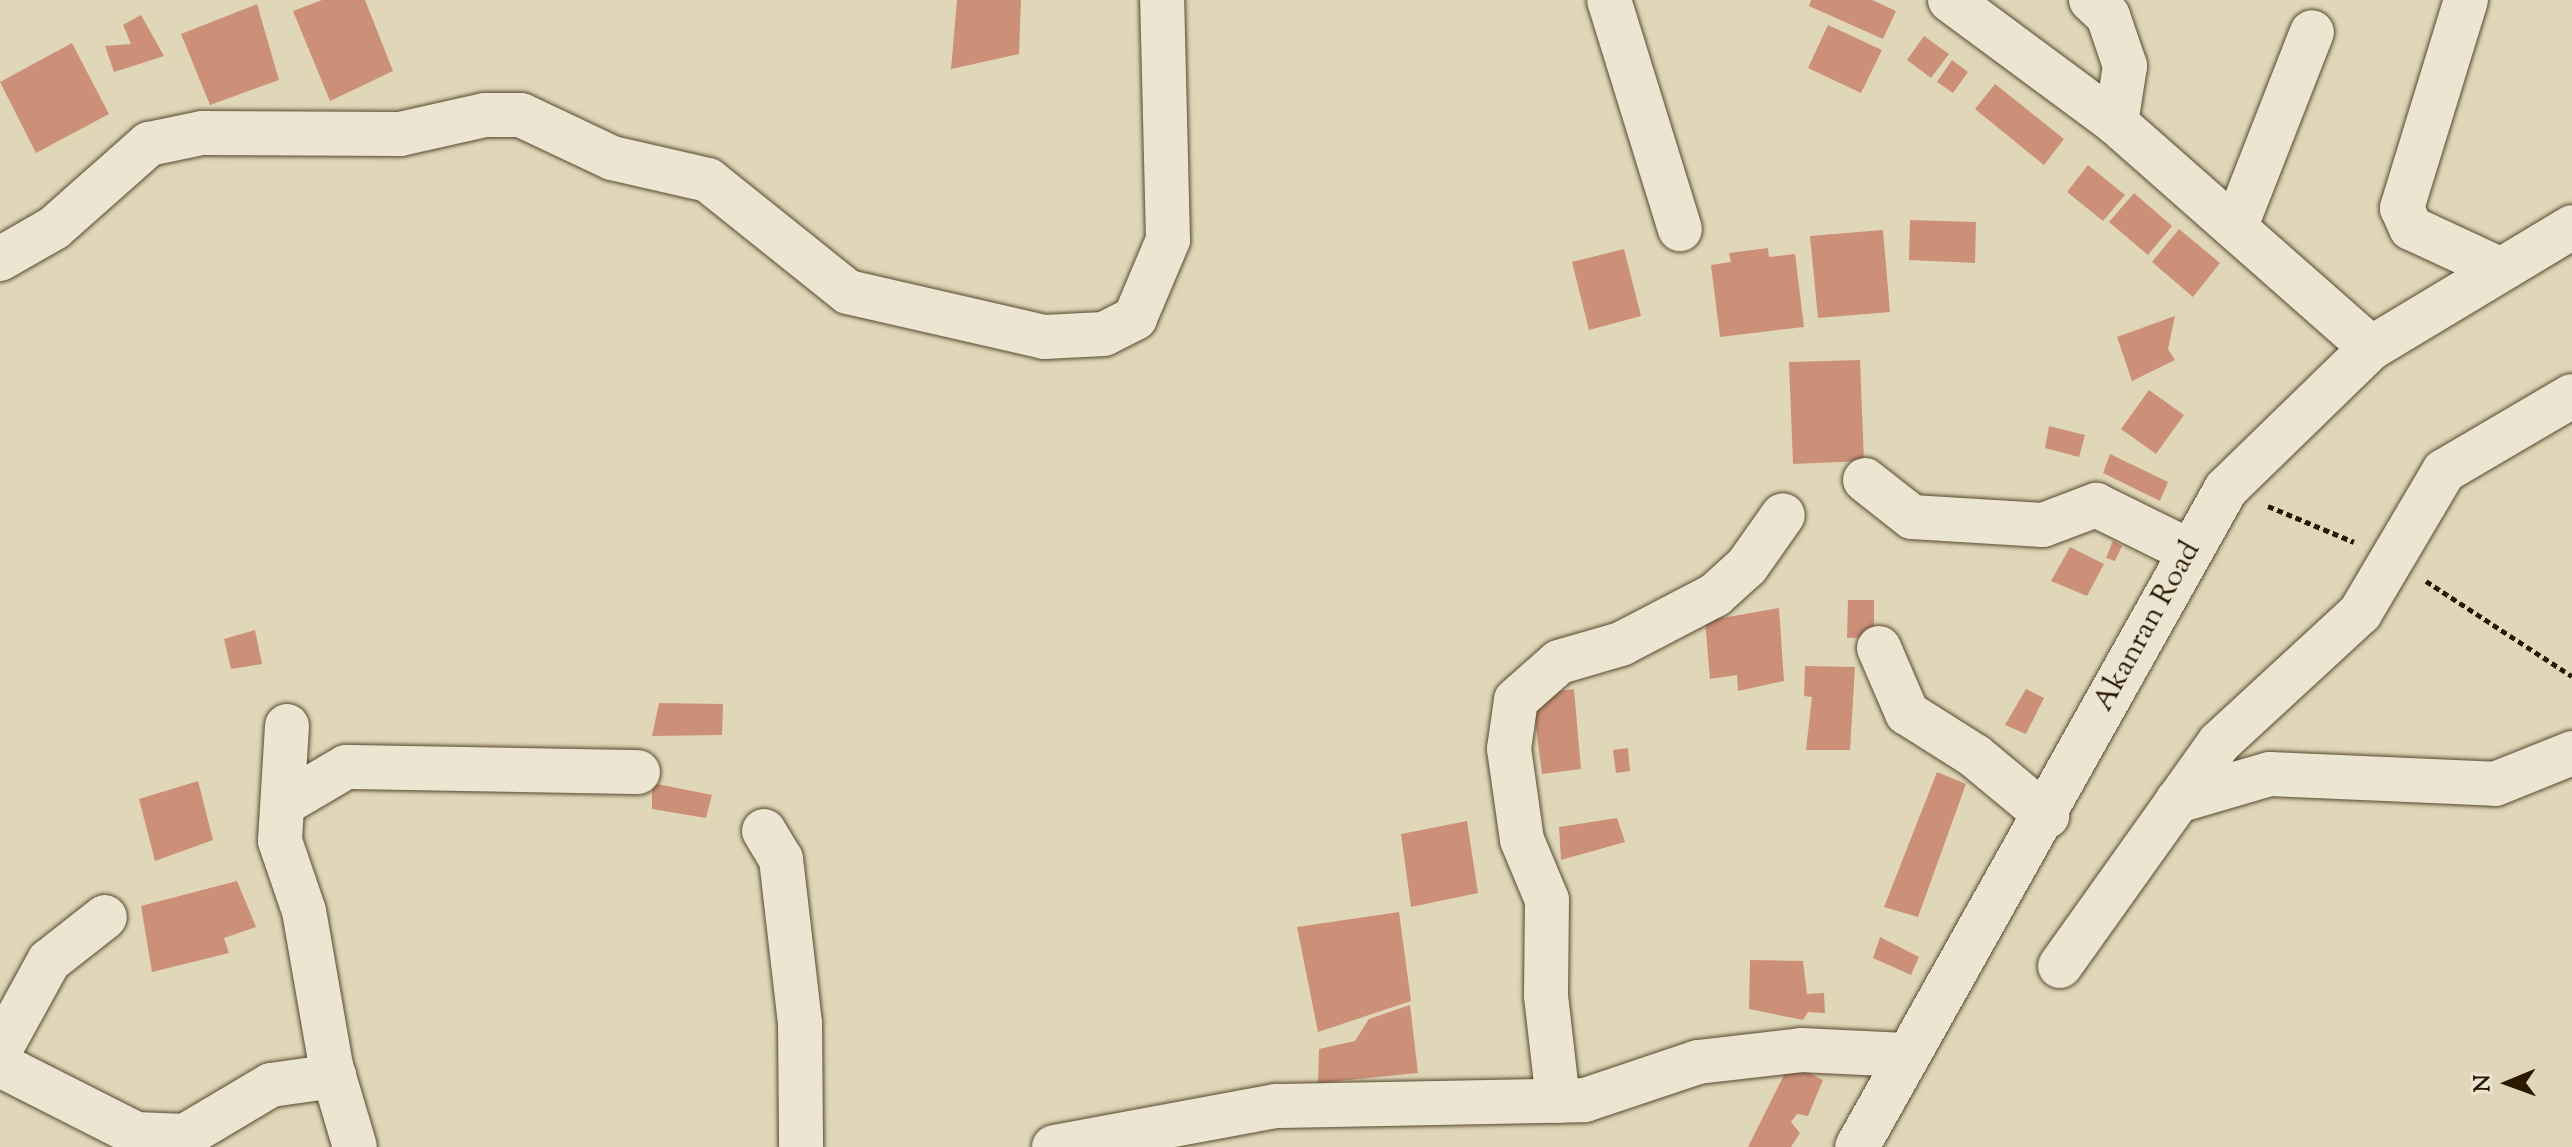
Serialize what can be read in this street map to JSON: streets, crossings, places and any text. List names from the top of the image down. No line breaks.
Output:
{"streets":{"street":["Akanran Road"]},"north":"left"}
